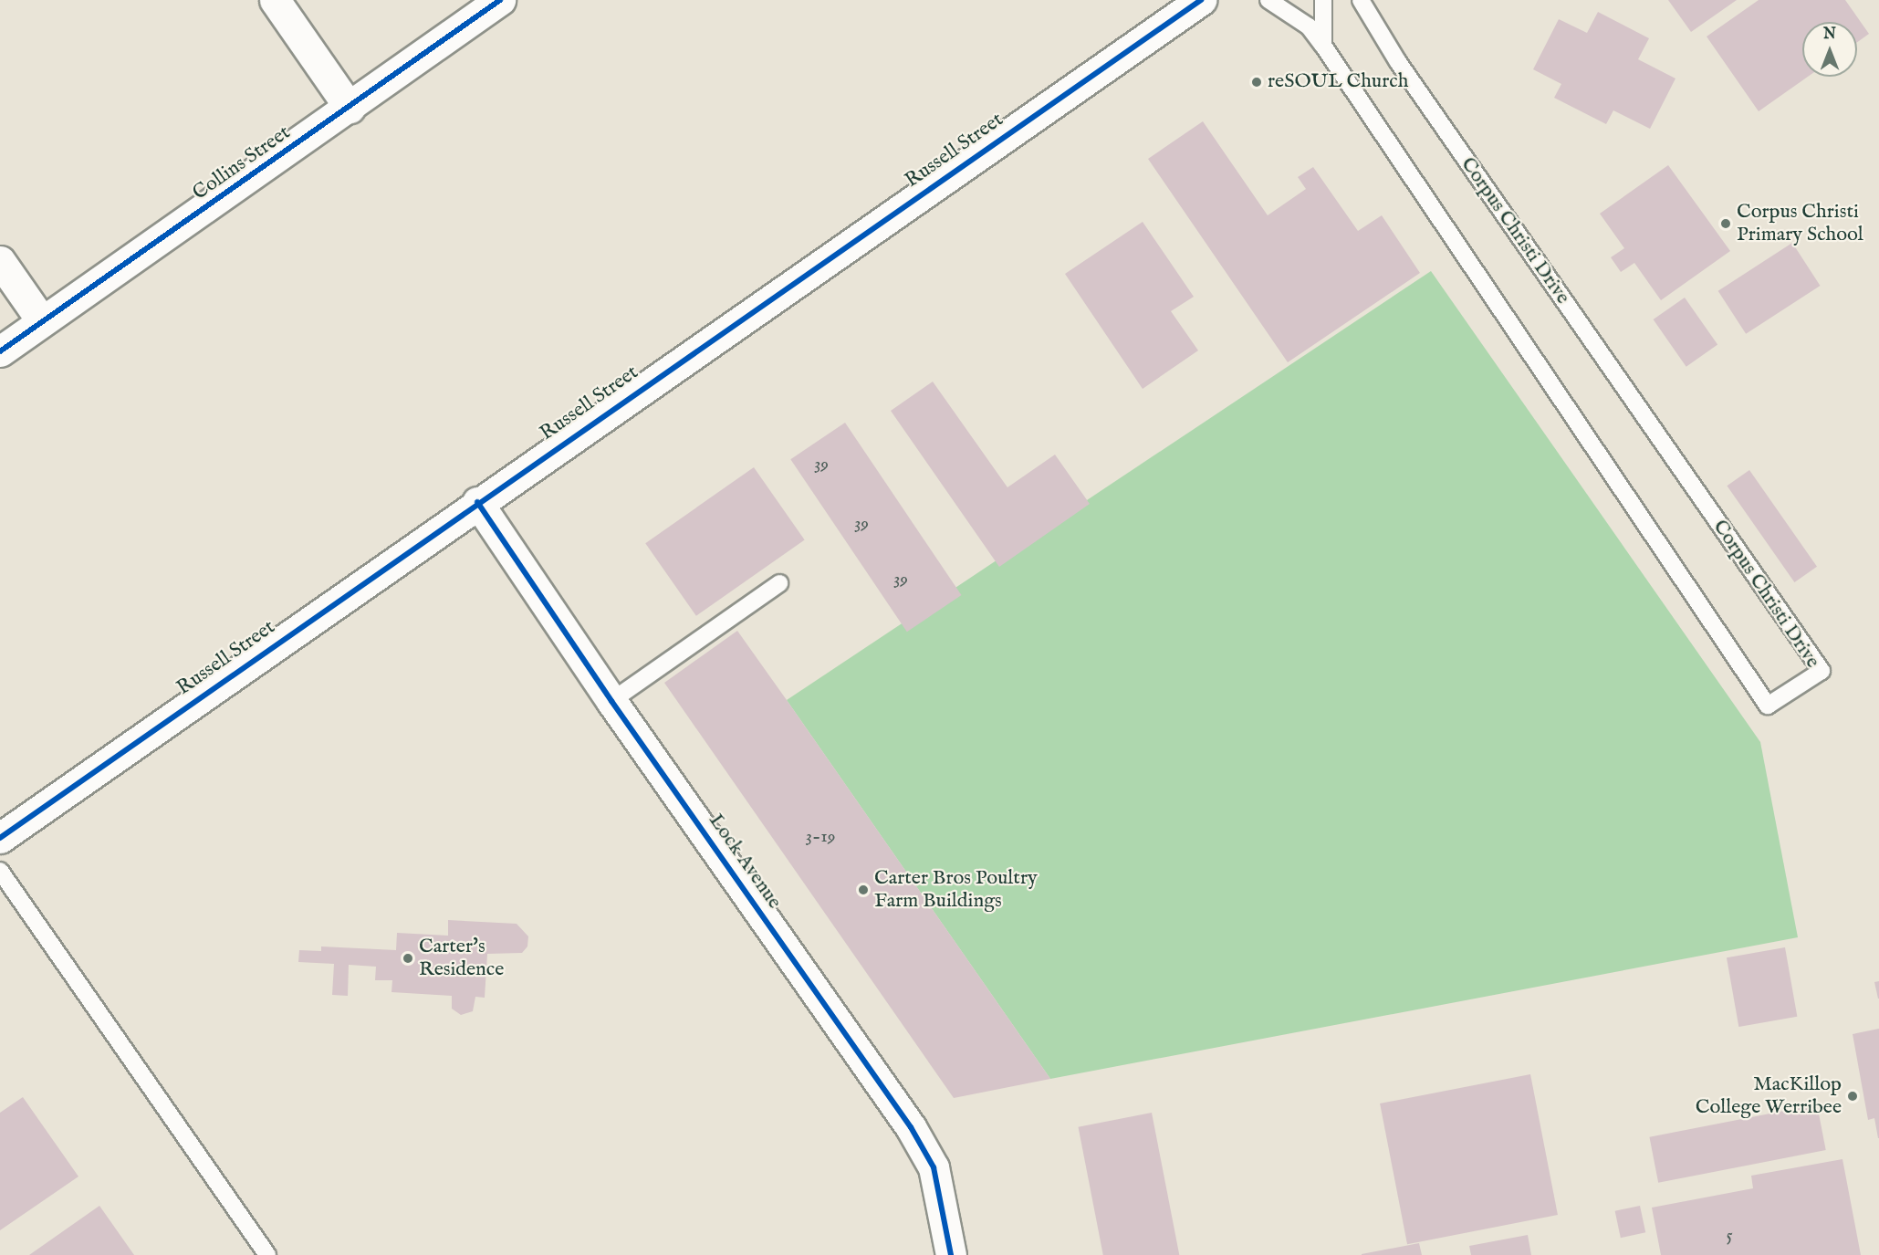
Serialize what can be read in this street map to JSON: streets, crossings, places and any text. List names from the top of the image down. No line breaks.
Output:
{"streets":{"street":["Russell Street","Collins Street","Lock Avenue"],"lane":["Corpus Christi Drive"]},"crossings":[["Russell Street","Lock Avenue"]],"places":["reSOUL Church","Corpus Christi Primary School","Carter Bros Poultry Farm Buildings","Carter's Residence","MacKillop College Werribee"],"house_numbers":["39","39","39","3-19","5"],"north":"top"}
